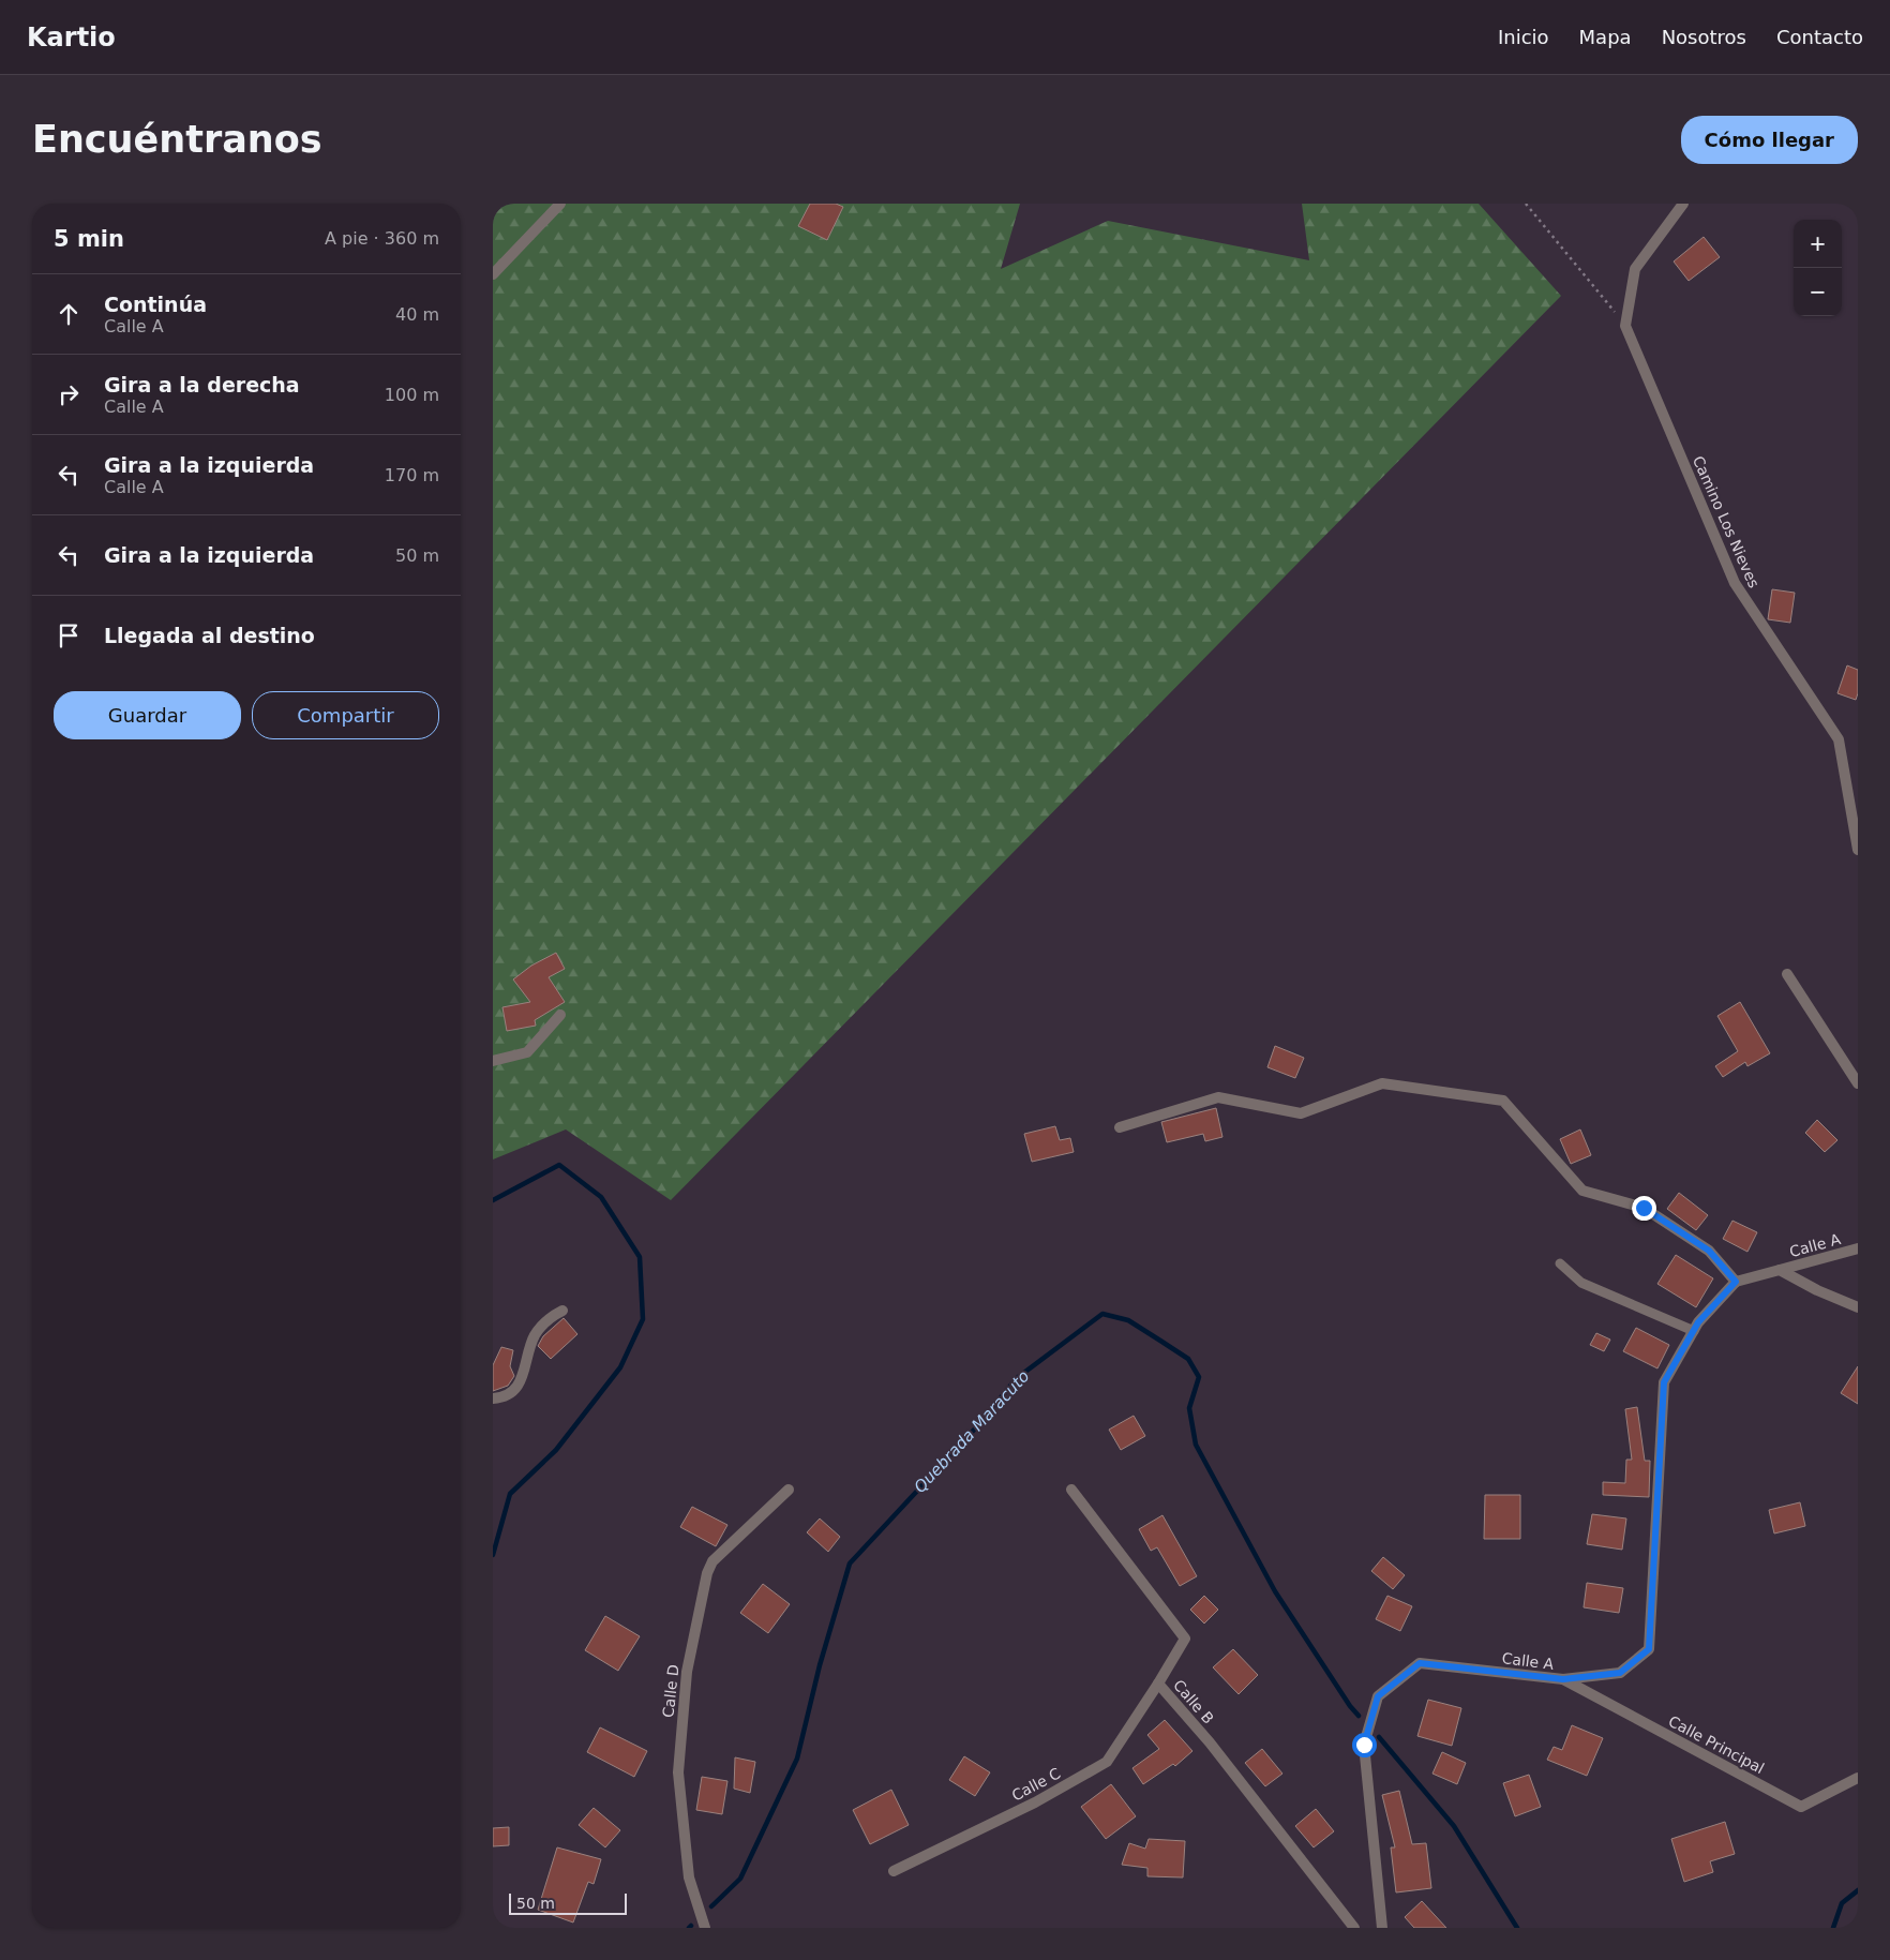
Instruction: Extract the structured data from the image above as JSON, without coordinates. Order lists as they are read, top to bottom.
{
  "streets": {
    "street": [
      "Camino Los Nieves",
      "Calle A",
      "Calle D",
      "Calle B",
      "Calle Principal",
      "Calle C"
    ]
  },
  "crossings": [
    ["Calle A", "Calle Principal"],
    ["Calle B", "Calle C"]
  ],
  "water": ["Quebrada Maracuto"],
  "scale_bar": "50 m",
  "page": {
    "header": "Kartio",
    "nav": [
      "Inicio",
      "Mapa",
      "Nosotros",
      "Contacto"
    ],
    "buttons": [
      "Cómo llegar",
      ["Guardar", "Compartir"]
    ],
    "title": "Encuéntranos",
    "heading": ["5 min", "A pie · 360 m"],
    "map_buttons": ["+", "−"],
    "list": [
      ["Continúa", "Calle A", "40 m"],
      ["Gira a la derecha", "Calle A", "100 m"],
      ["Gira a la izquierda", "Calle A", "170 m"],
      ["Gira a la izquierda", "50 m"],
      "Llegada al destino"
    ],
    "scale": "50 m"
  }
}
